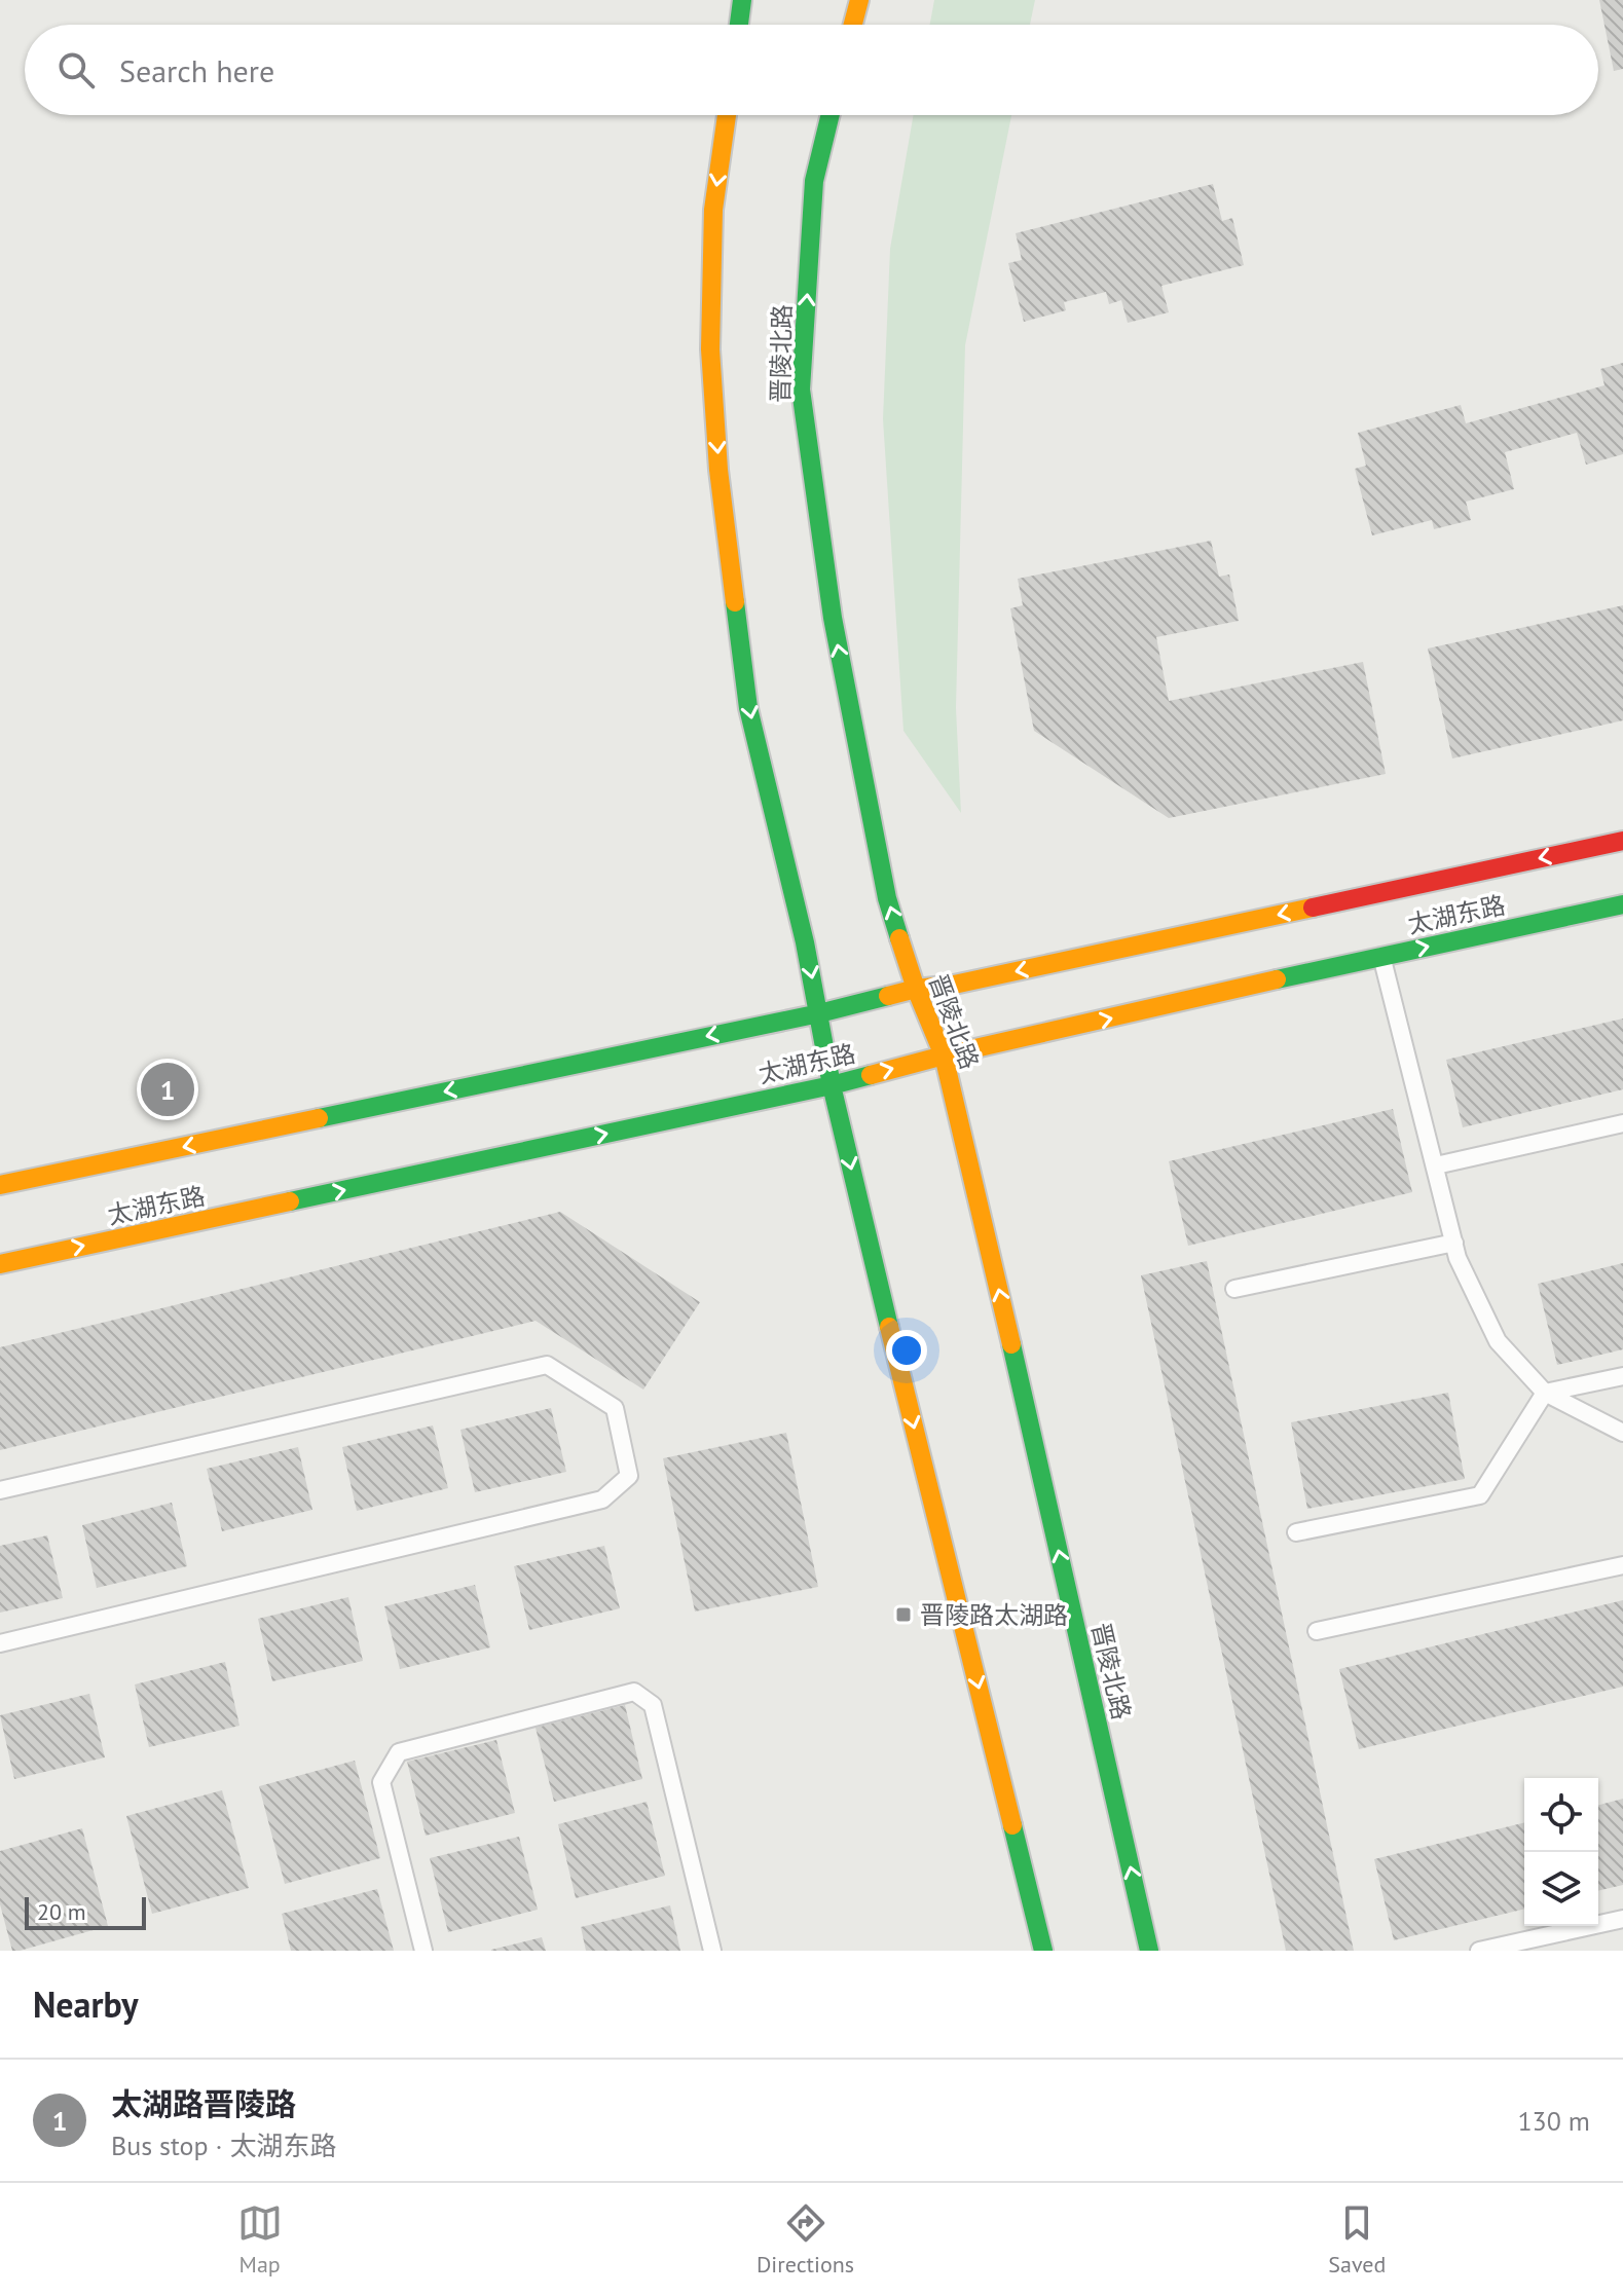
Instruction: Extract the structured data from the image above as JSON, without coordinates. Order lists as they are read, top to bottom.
{
  "streets": {
    "main road": ["晋陵北路", "太湖东路"]
  },
  "crossings": [
    ["晋陵北路", "太湖东路"]
  ],
  "places": {
    "transit": ["晋陵路太湖路"]
  },
  "scale_bar": "20 m",
  "page": {
    "search": "Search here",
    "pins": "1",
    "scale": "20 m",
    "heading": "Nearby",
    "list": [
      {
        "mark": "1",
        "name": "太湖路晋陵路",
        "note": "Bus stop · 太湖东路",
        "value": "130 m"
      }
    ],
    "nav": ["Map", "Directions", "Saved"]
  }
}
